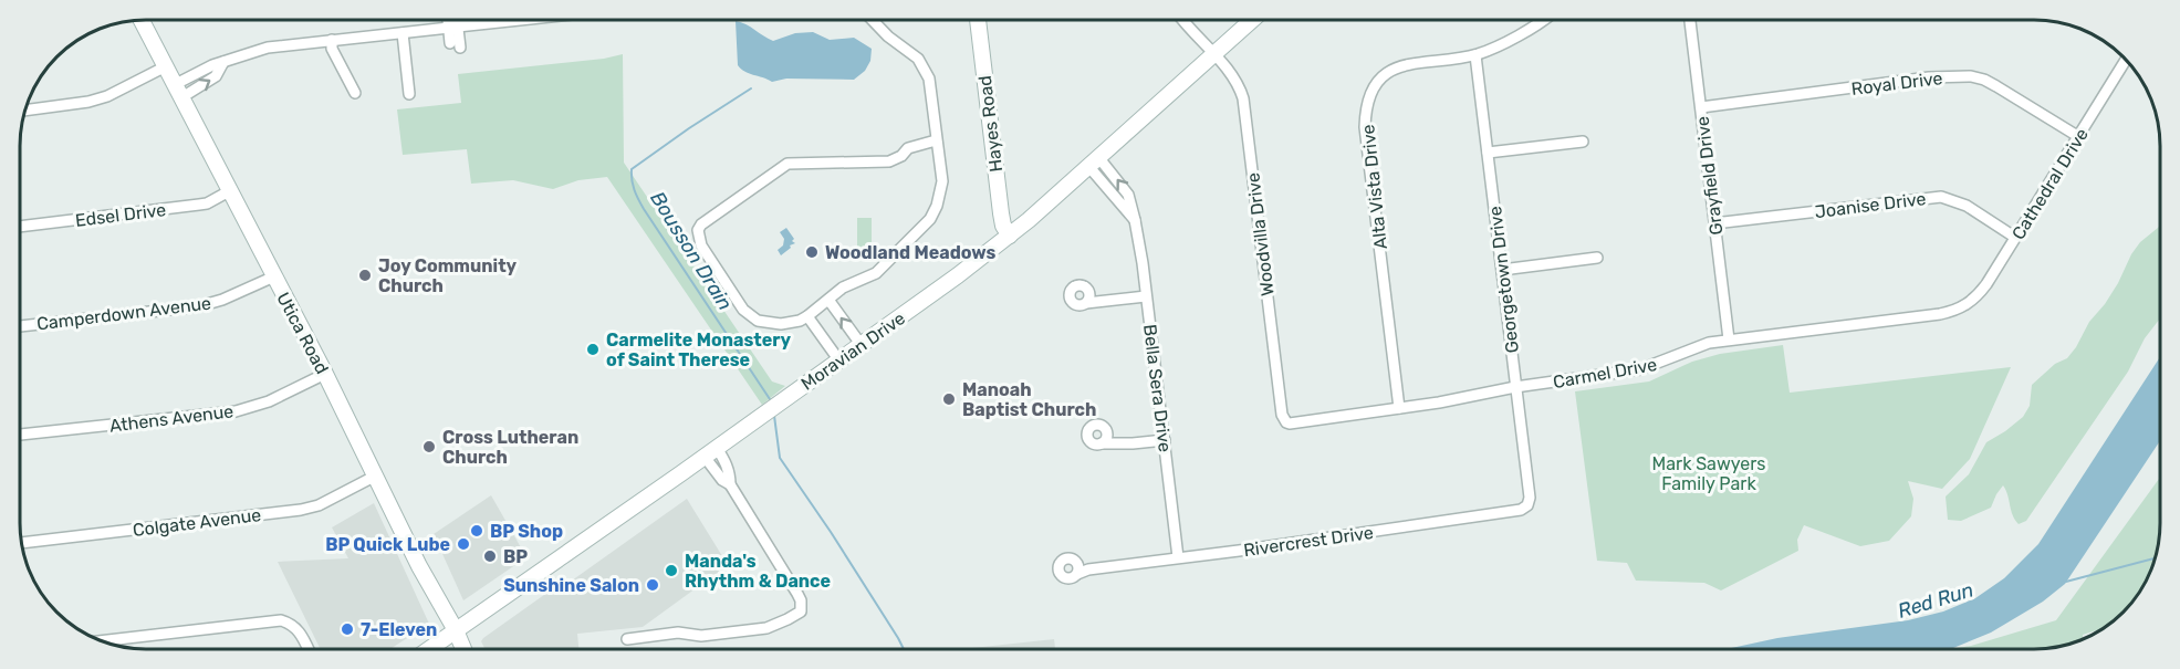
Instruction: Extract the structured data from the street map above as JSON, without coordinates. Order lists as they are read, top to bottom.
{
  "streets": {
    "street": [
      "Royal Drive",
      "Hayes Road",
      "Grayfield Drive",
      "Cathedral Drive",
      "Alta Vista Drive",
      "Joanise Drive",
      "Edsel Drive",
      "Woodvilla Drive",
      "Georgetown Drive",
      "Camperdown Avenue",
      "Utica Road",
      "Moravian Drive",
      "Carmel Drive",
      "Bella Sera Drive",
      "Athens Avenue",
      "Colgate Avenue",
      "Rivercrest Drive"
    ]
  },
  "crossings": [
    ["Royal Drive", "Grayfield Drive"],
    ["Royal Drive", "Cathedral Drive"],
    ["Hayes Road", "Moravian Drive"],
    ["Grayfield Drive", "Joanise Drive"],
    ["Grayfield Drive", "Carmel Drive"],
    ["Cathedral Drive", "Joanise Drive"],
    ["Cathedral Drive", "Carmel Drive"],
    ["Alta Vista Drive", "Georgetown Drive"],
    ["Alta Vista Drive", "Carmel Drive"],
    ["Edsel Drive", "Utica Road"],
    ["Woodvilla Drive", "Moravian Drive"],
    ["Woodvilla Drive", "Carmel Drive"],
    ["Georgetown Drive", "Carmel Drive"],
    ["Georgetown Drive", "Rivercrest Drive"],
    ["Camperdown Avenue", "Utica Road"],
    ["Utica Road", "Moravian Drive"],
    ["Utica Road", "Athens Avenue"],
    ["Utica Road", "Colgate Avenue"],
    ["Moravian Drive", "Bella Sera Drive"],
    ["Bella Sera Drive", "Rivercrest Drive"]
  ],
  "water": ["Bousson Drain", "Red Run"],
  "parks": ["Mark Sawyers Family Park"],
  "places": [
    "Woodland Meadows",
    "Joy Community Church",
    "Carmelite Monastery of Saint Therese",
    "Manoah Baptist Church",
    "Cross Lutheran Church",
    "BP Shop",
    "BP Quick Lube",
    "BP",
    "Manda's Rhythm & Dance",
    "Sunshine Salon",
    "7-Eleven"
  ]
}
